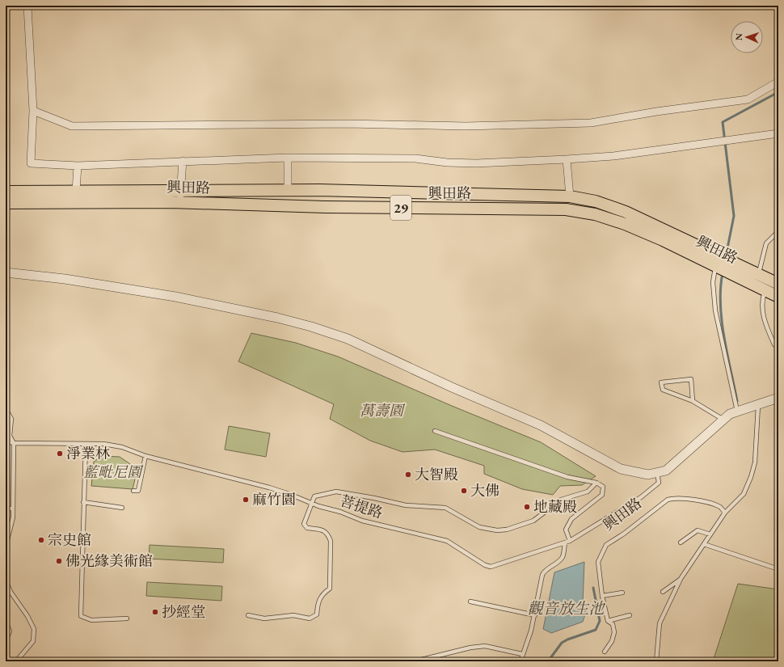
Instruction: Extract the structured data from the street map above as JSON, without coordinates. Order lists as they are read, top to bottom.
{
  "streets": {
    "main road": ["興田路", "29"],
    "lane": ["菩提路"]
  },
  "crossings": [
    ["興田路", "菩提路"]
  ],
  "water": ["觀音放生池"],
  "parks": ["萬壽園", "藍毗尼園"],
  "places": [
    "淨業林",
    "大智殿",
    "大佛",
    "麻竹園",
    "地藏殿",
    "宗史館",
    "佛光緣美術館",
    "抄經堂"
  ],
  "north": "left"
}
